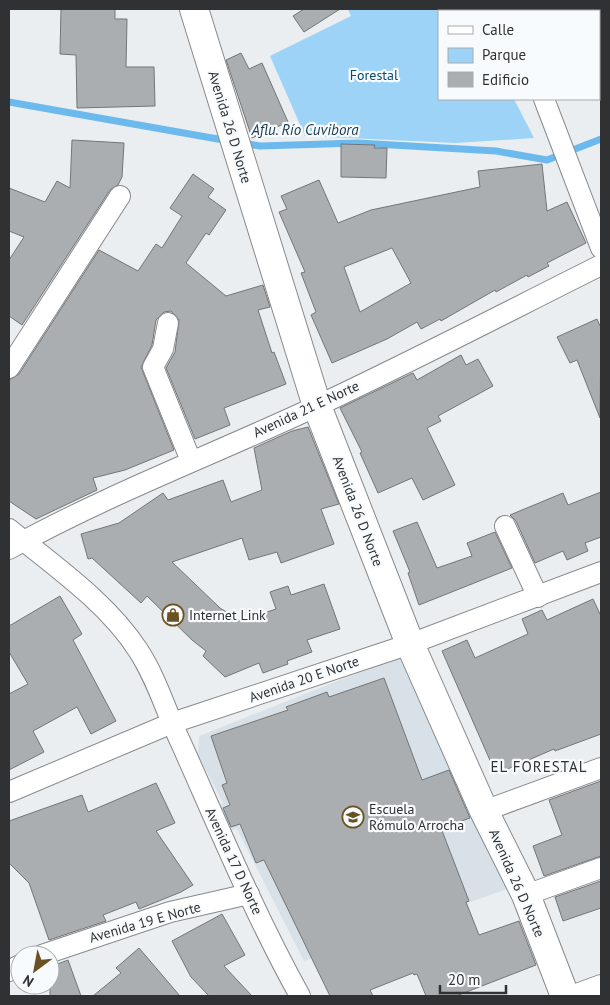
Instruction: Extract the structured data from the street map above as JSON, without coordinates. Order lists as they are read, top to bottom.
{
  "streets": {
    "street": [
      "Avenida 26 D Norte",
      "Avenida 21 E Norte",
      "Avenida 20 E Norte",
      "Avenida 17 D Norte",
      "Avenida 19 E Norte"
    ]
  },
  "crossings": [
    ["Avenida 26 D Norte", "Avenida 21 E Norte"],
    ["Avenida 26 D Norte", "Avenida 20 E Norte"],
    ["Avenida 21 E Norte", "Avenida 17 D Norte"],
    ["Avenida 20 E Norte", "Avenida 17 D Norte"],
    ["Avenida 17 D Norte", "Avenida 19 E Norte"]
  ],
  "districts": ["EL FORESTAL"],
  "water": ["Aflu. Río Cuvibora"],
  "parks": ["Forestal"],
  "places": {
    "shop": ["Internet Link"],
    "school or university": ["Escuela Rómulo Arrocha"]
  },
  "legend": ["Calle", "Parque", "Edificio"],
  "scale_bar": "20 m",
  "north": "bottom left"
}
